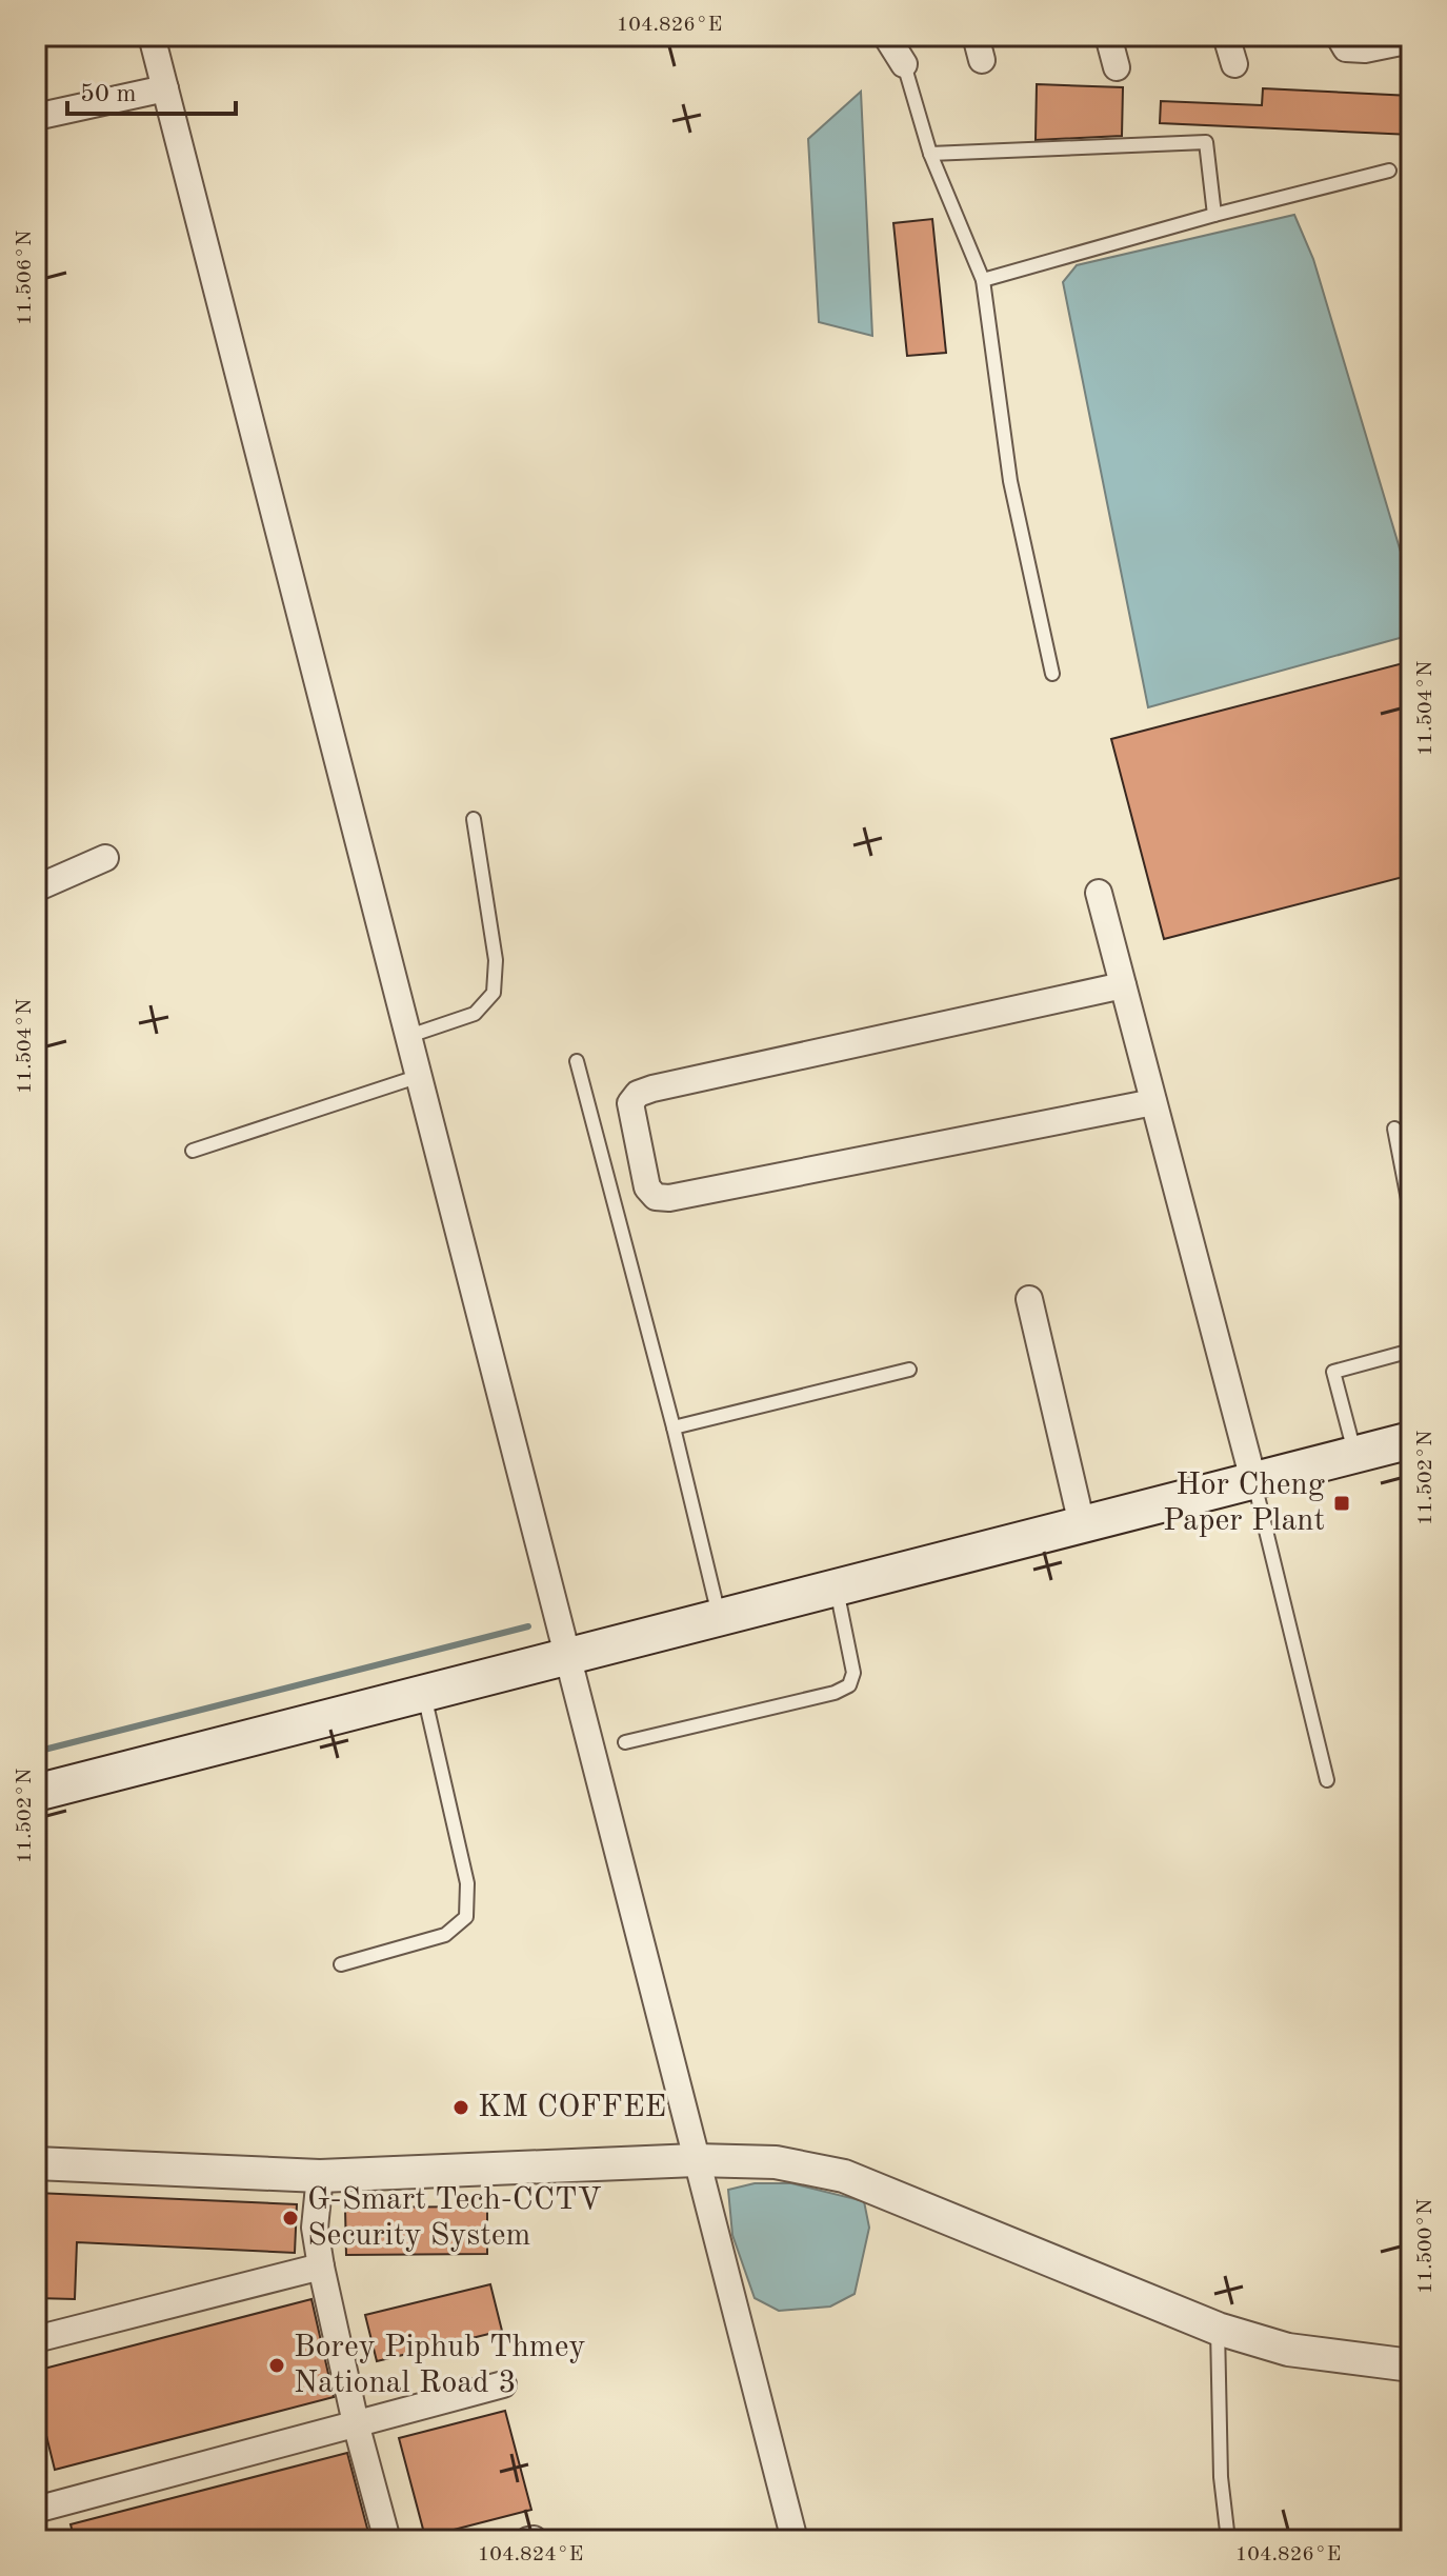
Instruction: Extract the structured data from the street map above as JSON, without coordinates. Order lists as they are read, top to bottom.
{
  "places": {
    "transit": ["Hor Cheng Paper Plant"],
    "other": ["KM COFFEE", "G-Smart Tech-CCTV Security System", "Borey Piphub Thmey National Road 3"]
  },
  "scale_bar": "50 m",
  "coordinates": [
    "104.826°E",
    "11.506°N",
    "11.504°N",
    "11.502°N",
    "11.500°N",
    "104.824°E"
  ]
}
